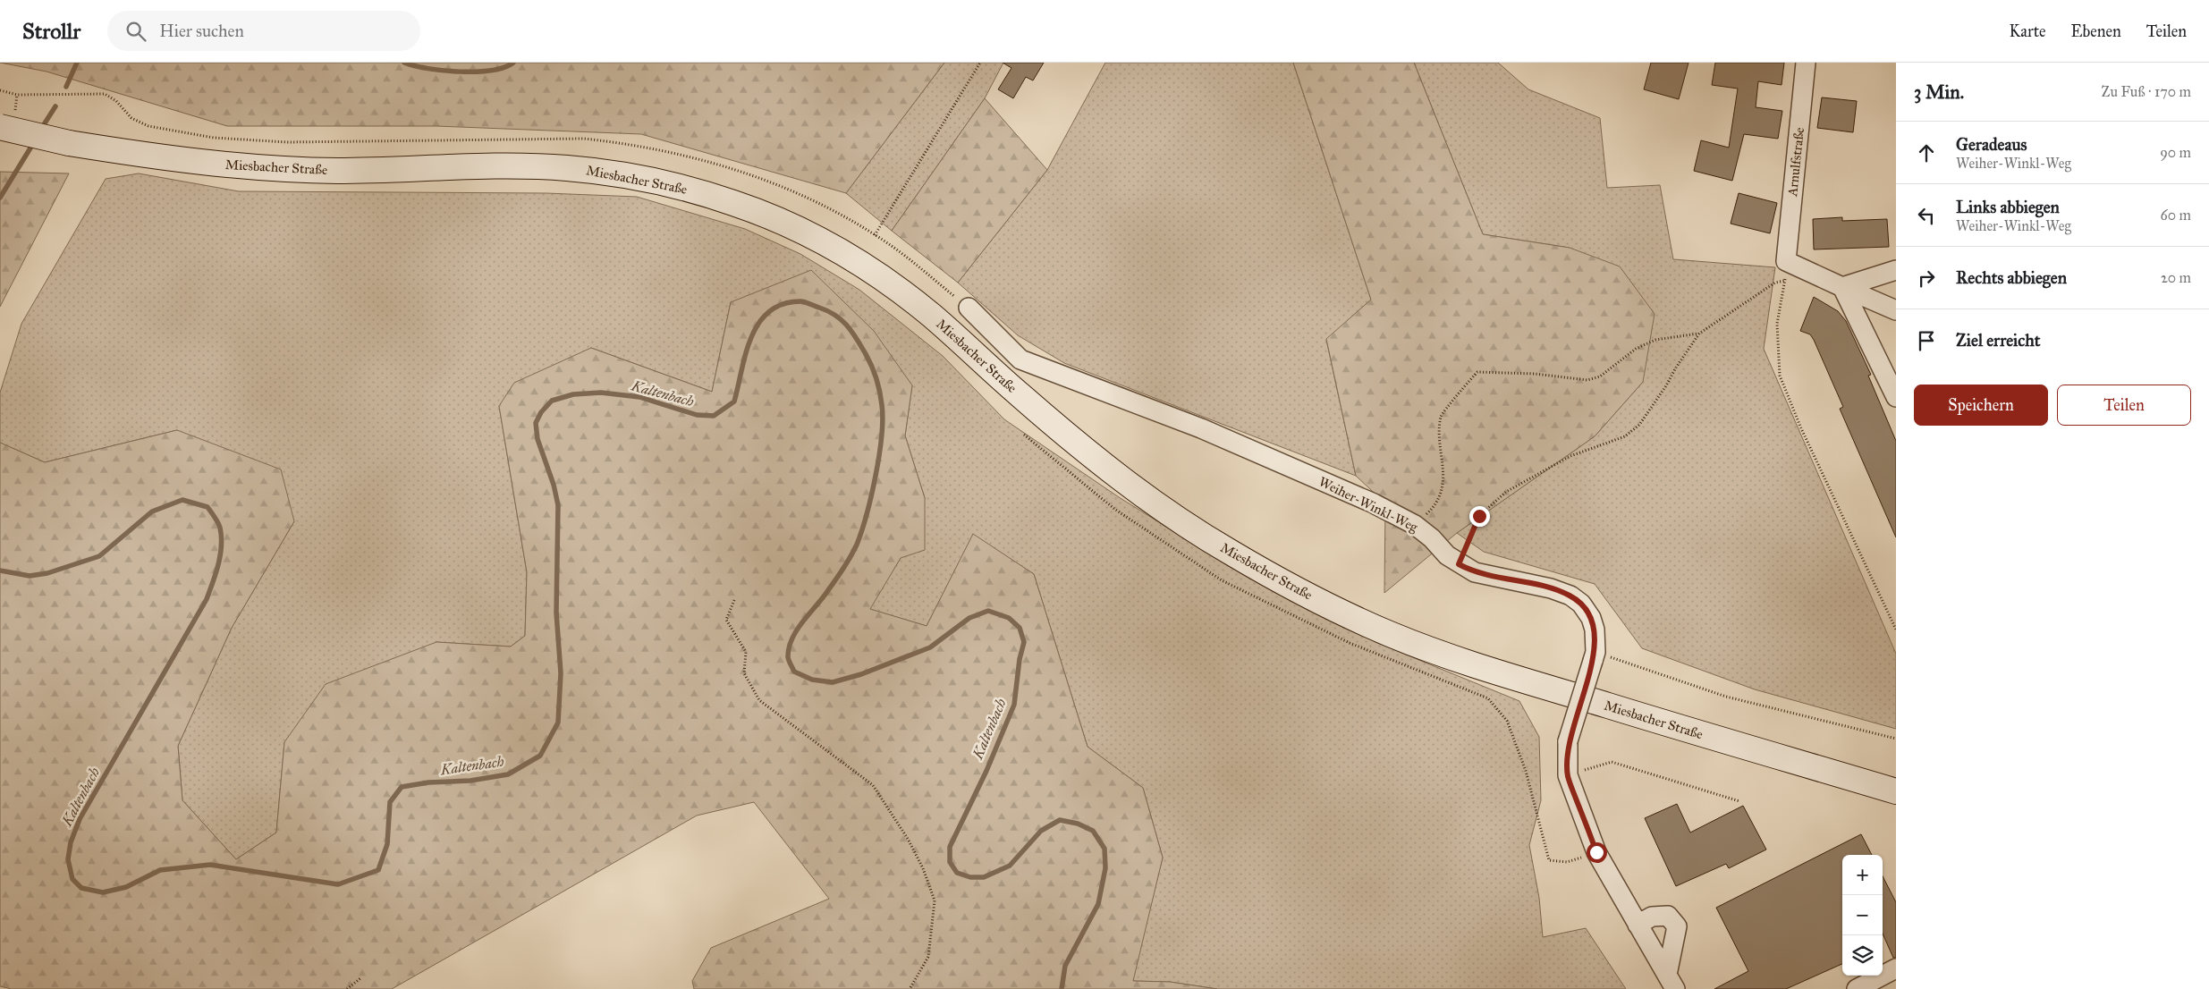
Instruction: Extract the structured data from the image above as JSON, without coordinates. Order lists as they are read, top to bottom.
{
  "streets": {
    "main road": ["Miesbacher Straße"],
    "street": ["Arnulfstraße", "Weiher-Winkl-Weg"]
  },
  "water": ["Kaltenbach"],
  "page": {
    "header": "Strollr",
    "search": "Hier suchen",
    "nav": ["Karte", "Ebenen", "Teilen"],
    "heading": ["3 Min.", "Zu Fuß · 170 m"],
    "list": [
      ["Geradeaus", "Weiher-Winkl-Weg", "90 m"],
      ["Links abbiegen", "Weiher-Winkl-Weg", "60 m"],
      ["Rechts abbiegen", "20 m"],
      "Ziel erreicht"
    ],
    "buttons": ["Speichern", "Teilen"],
    "map_buttons": ["+", "−"]
  }
}
